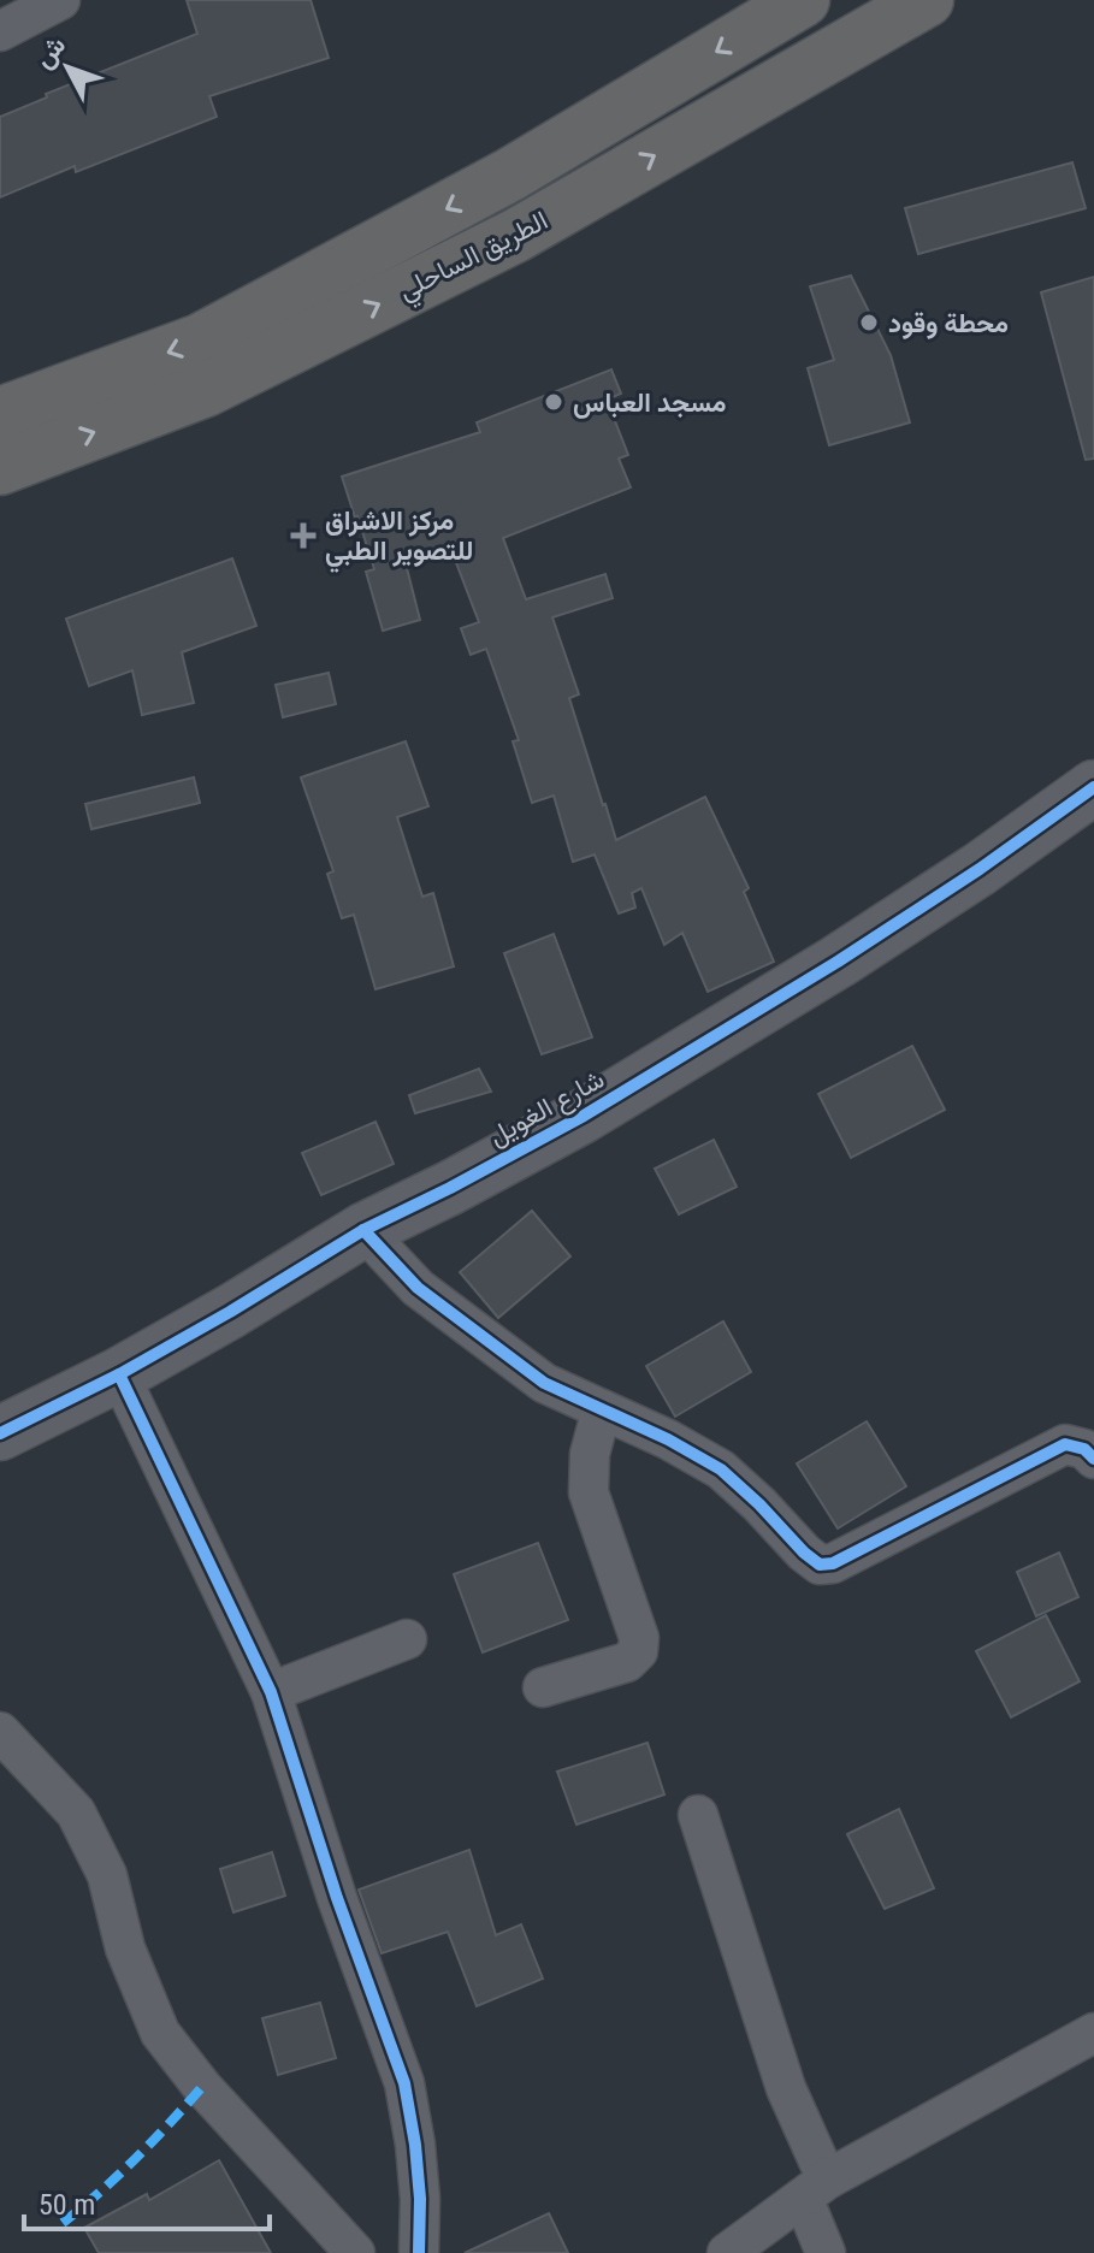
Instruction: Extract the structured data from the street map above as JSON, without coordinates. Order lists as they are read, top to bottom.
{
  "streets": {
    "highway": ["الطريق الساحلي"],
    "street": ["شارع الغويل"]
  },
  "places": {
    "other": ["محطة وقود", "مسجد العباس"],
    "health": ["مركز الاشراق للتصوير الطبي"]
  },
  "scale_bar": "50 m",
  "north": "top left"
}
